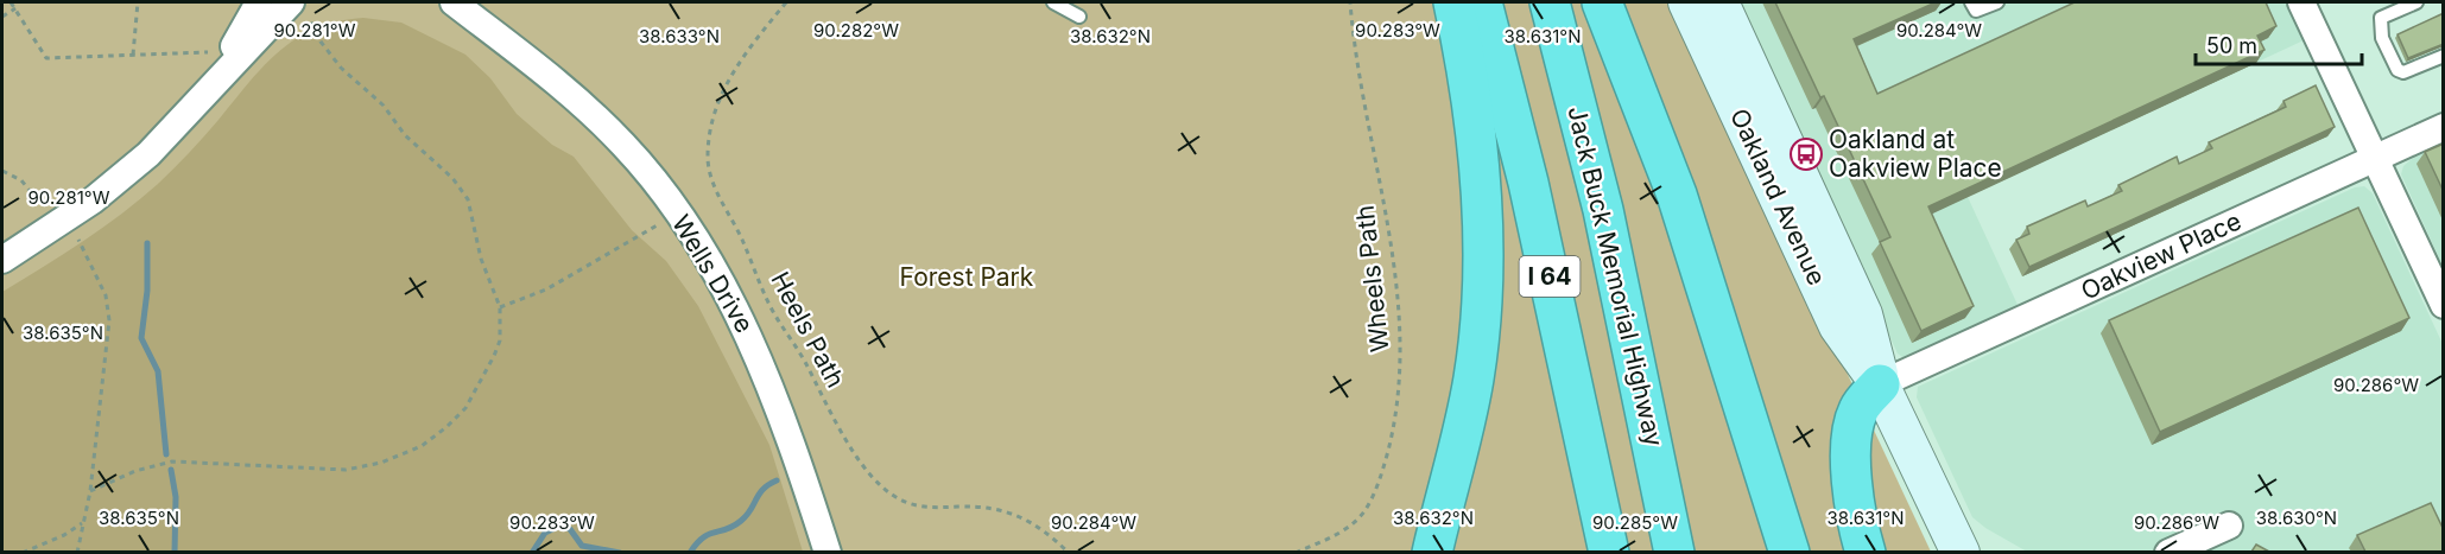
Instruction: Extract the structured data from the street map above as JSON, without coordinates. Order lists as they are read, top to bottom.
{
  "streets": {
    "highway": ["I 64", "Jack Buck Memorial Highway"],
    "street": ["Oakland Avenue", "Oakview Place", "Wells Drive"],
    "path": ["Wheels Path", "Heels Path"]
  },
  "crossings": [
    ["Oakland Avenue", "Oakview Place"]
  ],
  "parks": ["Forest Park"],
  "places": {
    "bus stop": ["Oakland at Oakview Place"]
  },
  "scale_bar": "50 m",
  "coordinates": [
    "90.281°W",
    "90.282°W",
    "90.283°W",
    "90.284°W",
    "38.633°N",
    "38.632°N",
    "38.631°N",
    "38.635°N",
    "90.286°W",
    "38.630°N",
    "90.285°W"
  ]
}
